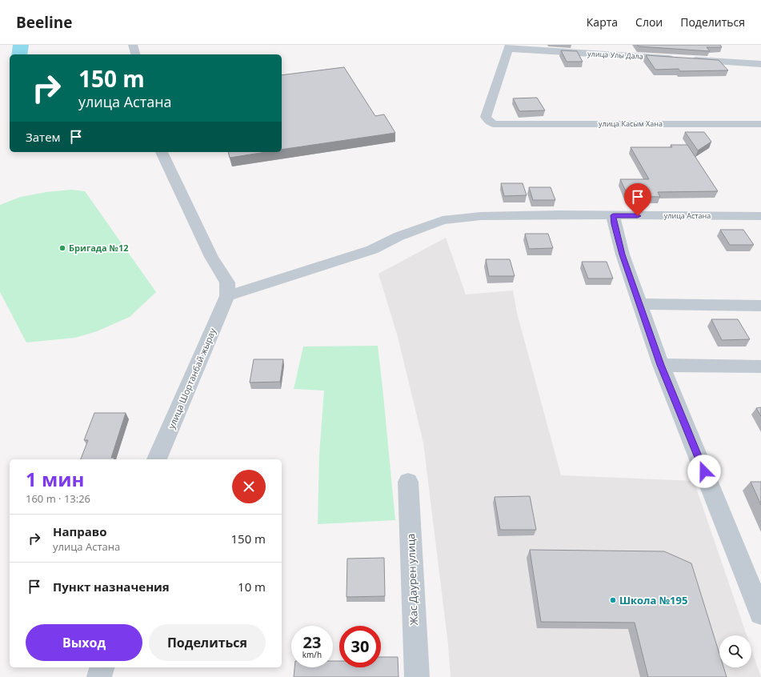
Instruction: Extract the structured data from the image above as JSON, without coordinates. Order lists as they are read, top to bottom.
{
  "streets": {
    "street": [
      "улица Улы Дала",
      "улица Касым Хана",
      "улица Астана",
      "улица Шортанбай жырау",
      "Жас Даурен улица"
    ]
  },
  "crossings": [
    ["улица Улы Дала", "улица Касым Хана"],
    ["улица Астана", "улица Шортанбай жырау"]
  ],
  "places": ["Бригада №12", "Школа №195"],
  "page": {
    "header": "Beeline",
    "nav": ["Карта", "Слои", "Поделиться"],
    "turn": ["150 m", "улица Астана"],
    "then": "Затем",
    "heading": ["1 мин", "160 m · 13:26"],
    "list": [
      {
        "name": "Направо",
        "note": "улица Астана",
        "value": "150 m"
      },
      {
        "name": "Пункт назначения",
        "value": "10 m"
      }
    ],
    "buttons": ["Выход", "Поделиться"],
    "speed": "23 km/h",
    "limit": "30"
  }
}
